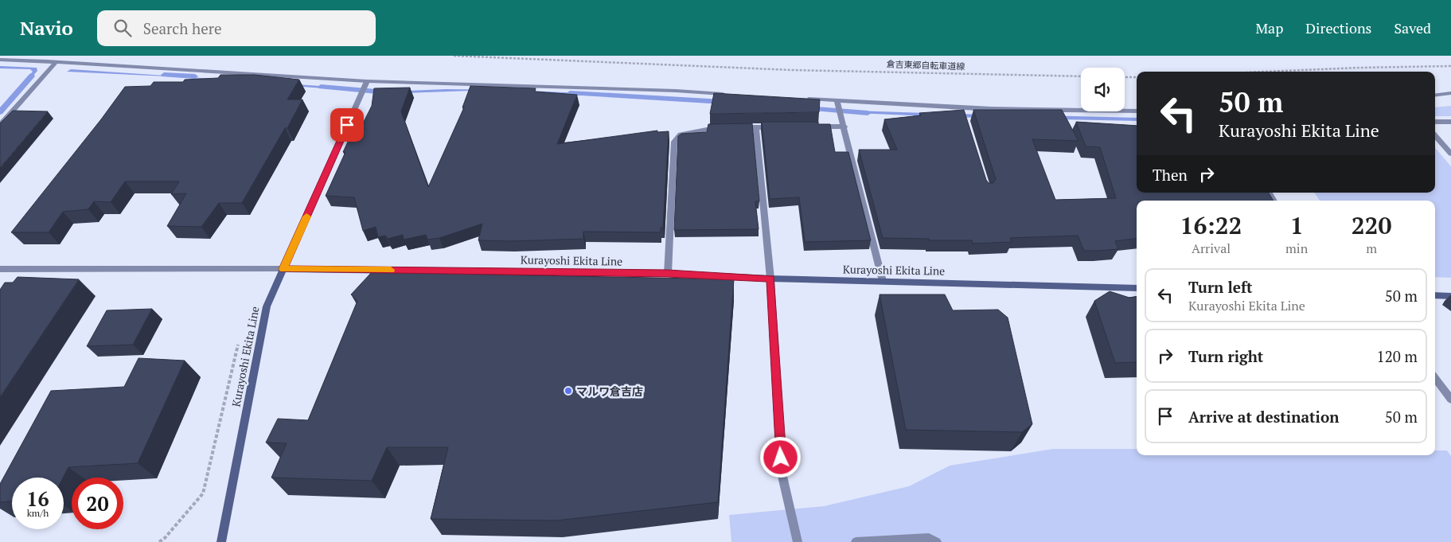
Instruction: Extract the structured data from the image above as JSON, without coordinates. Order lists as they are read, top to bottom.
{
  "streets": {
    "main road": ["Kurayoshi Ekita Line"],
    "path": ["倉吉東郷自転車道線"]
  },
  "places": ["マルワ倉吉店"],
  "page": {
    "header": "Navio",
    "search": "Search here",
    "nav": ["Map", "Directions", "Saved"],
    "turn": ["50 m", "Kurayoshi Ekita Line"],
    "then": "Then",
    "eta": [
      "16:22",
      "Arrival",
      "1",
      "min",
      "220",
      "m"
    ],
    "list": [
      {
        "name": "Turn left",
        "note": "Kurayoshi Ekita Line",
        "value": "50 m"
      },
      {
        "name": "Turn right",
        "value": "120 m"
      },
      {
        "name": "Arrive at destination",
        "value": "50 m"
      }
    ],
    "speed": "16 km/h",
    "limit": "20"
  }
}
